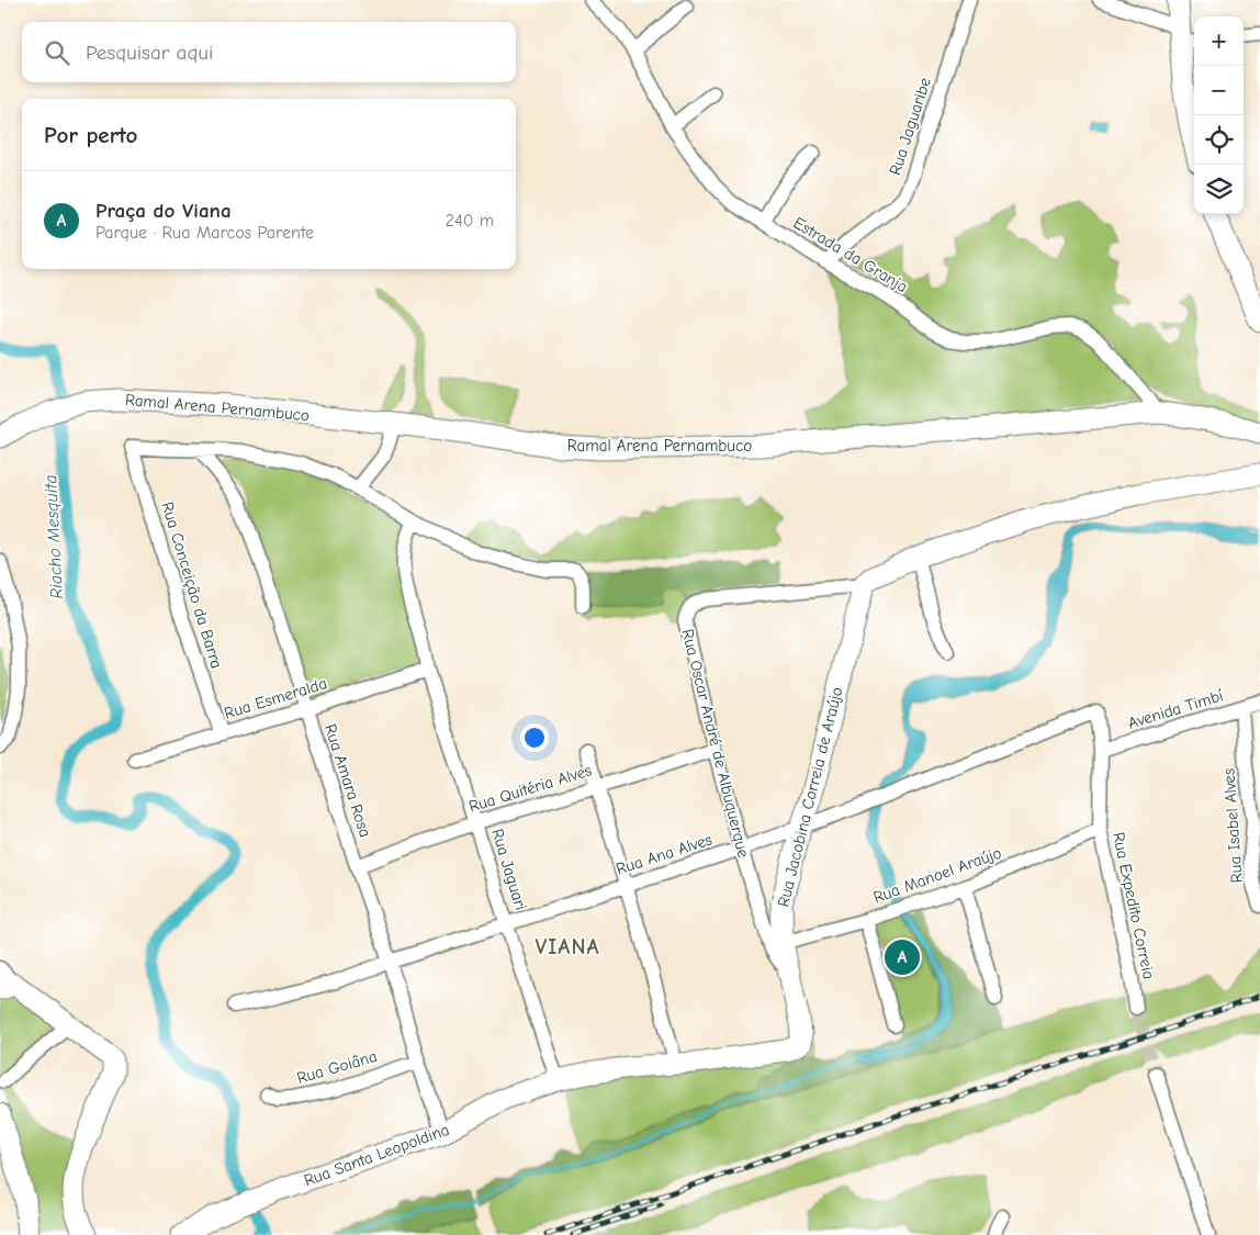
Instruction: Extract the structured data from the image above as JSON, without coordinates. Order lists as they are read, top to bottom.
{
  "streets": {
    "street": [
      "Rua Jaguaribe",
      "Estrada da Granja",
      "Ramal Arena Pernambuco",
      "Rua Conceição da Barra",
      "Rua Esmeralda",
      "Avenida Timbí",
      "Rua Oscar André de Albuquerque",
      "Rua Amara Rosa",
      "Rua Quitéria Alves",
      "Rua Jacobina Correia de Araújo",
      "Rua Isabel Alves",
      "Rua Ana Alves",
      "Rua Jaguari",
      "Rua Manoel Araújo",
      "Rua Expedito Correia",
      "Rua Goiâna",
      "Rua Santa Leopoldina"
    ]
  },
  "crossings": [
    ["Rua Jaguaribe", "Estrada da Granja"],
    ["Estrada da Granja", "Ramal Arena Pernambuco"],
    ["Rua Conceição da Barra", "Rua Esmeralda"],
    ["Rua Conceição da Barra", "Rua Amara Rosa"],
    ["Rua Esmeralda", "Rua Amara Rosa"],
    ["Rua Esmeralda", "Rua Jaguari"],
    ["Avenida Timbí", "Rua Isabel Alves"],
    ["Avenida Timbí", "Rua Expedito Correia"],
    ["Rua Oscar André de Albuquerque", "Rua Quitéria Alves"],
    ["Rua Oscar André de Albuquerque", "Rua Jacobina Correia de Araújo"],
    ["Rua Oscar André de Albuquerque", "Rua Ana Alves"],
    ["Rua Amara Rosa", "Rua Quitéria Alves"],
    ["Rua Amara Rosa", "Rua Ana Alves"],
    ["Rua Amara Rosa", "Rua Goiâna"],
    ["Rua Amara Rosa", "Rua Santa Leopoldina"],
    ["Rua Quitéria Alves", "Rua Jaguari"],
    ["Rua Jacobina Correia de Araújo", "Rua Ana Alves"],
    ["Rua Jacobina Correia de Araújo", "Rua Manoel Araújo"],
    ["Rua Jacobina Correia de Araújo", "Rua Santa Leopoldina"],
    ["Rua Ana Alves", "Rua Jaguari"],
    ["Rua Ana Alves", "Rua Expedito Correia"],
    ["Rua Jaguari", "Rua Santa Leopoldina"],
    ["Rua Manoel Araújo", "Rua Expedito Correia"]
  ],
  "districts": ["VIANA"],
  "water": ["Riacho Mesquita"],
  "page": {
    "map_buttons": ["+", "−"],
    "search": "Pesquisar aqui",
    "heading": "Por perto",
    "list": [
      {
        "mark": "A",
        "name": "Praça do Viana",
        "note": "Parque · Rua Marcos Parente",
        "value": "240 m"
      }
    ],
    "pins": "A"
  }
}
